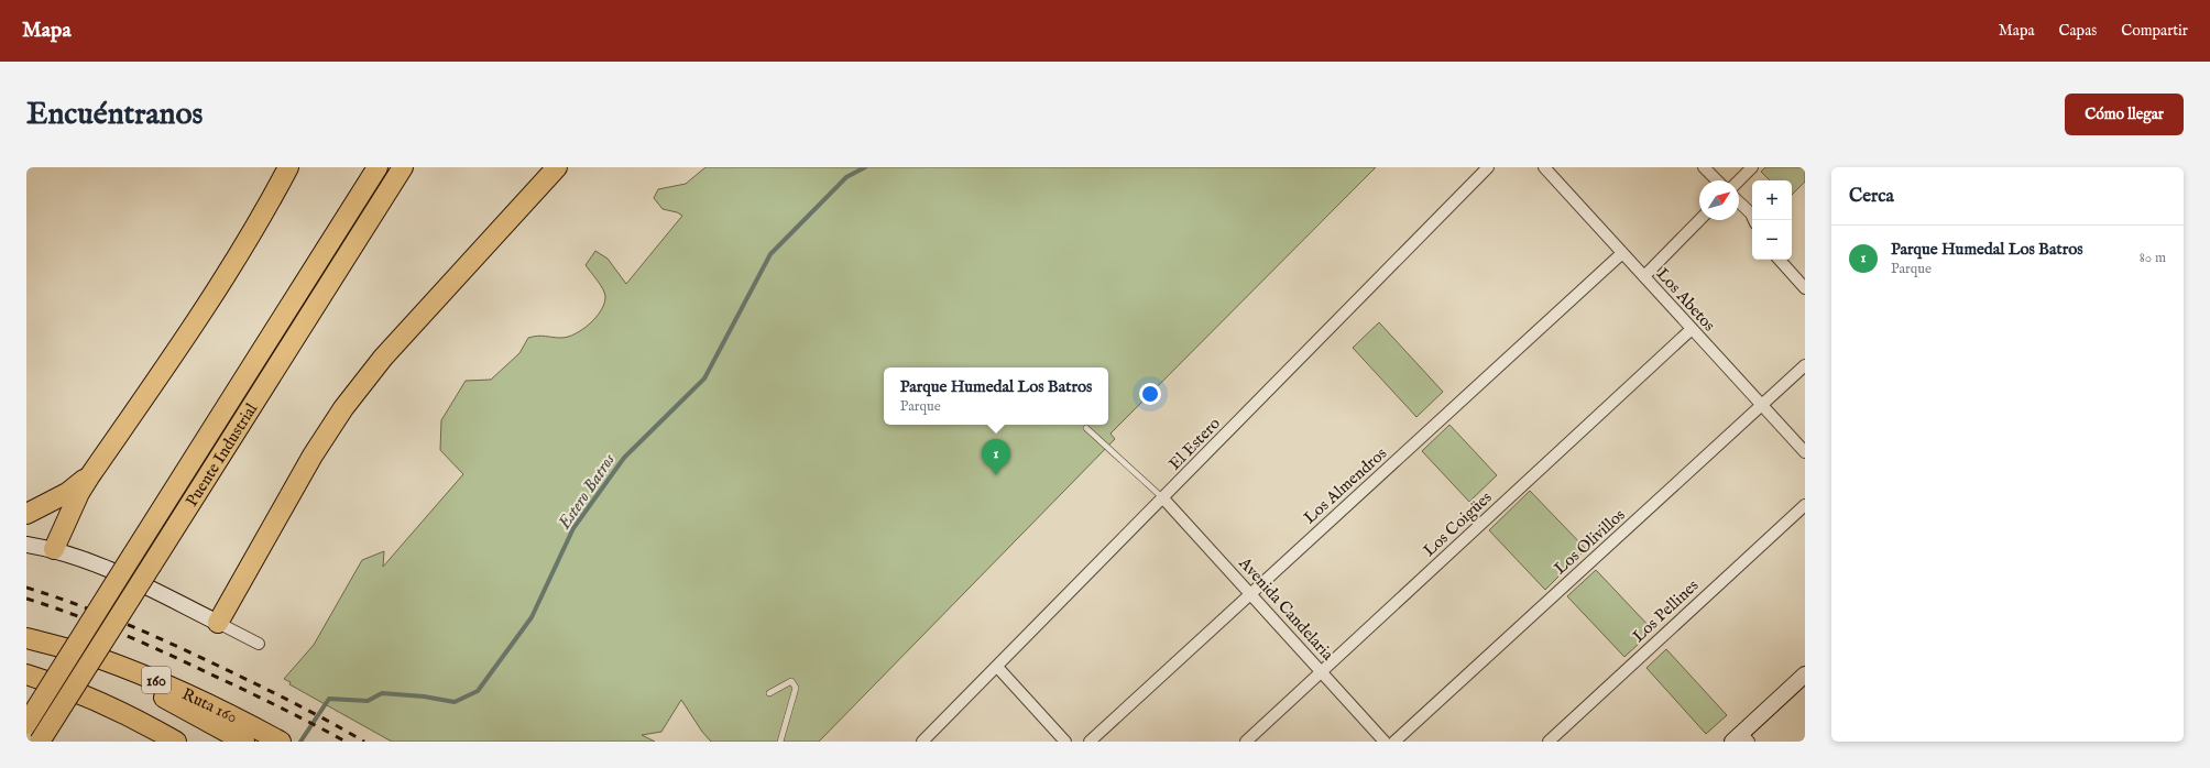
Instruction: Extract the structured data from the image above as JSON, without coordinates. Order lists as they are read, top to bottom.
{
  "streets": {
    "highway": ["Puente Industrial", "160", "Ruta 160"],
    "street": [
      "Los Abetos",
      "El Estero",
      "Los Almendros",
      "Los Coigües",
      "Los Olivillos",
      "Avenida Candelaria",
      "Los Pellines"
    ]
  },
  "crossings": [
    ["Los Abetos", "Los Almendros"],
    ["Los Abetos", "Los Coigües"],
    ["Los Abetos", "Los Olivillos"],
    ["El Estero", "Avenida Candelaria"],
    ["Los Almendros", "Avenida Candelaria"],
    ["Los Coigües", "Avenida Candelaria"]
  ],
  "water": ["Estero Batros"],
  "north": "top right",
  "page": {
    "header": "Mapa",
    "nav": ["Mapa", "Capas", "Compartir"],
    "buttons": "Cómo llegar",
    "title": "Encuéntranos",
    "heading": "Cerca",
    "map_buttons": ["+", "−"],
    "list": [
      {
        "mark": "1",
        "name": "Parque Humedal Los Batros",
        "note": "Parque",
        "value": "80 m"
      }
    ],
    "popup": ["Parque Humedal Los Batros", "Parque"],
    "pins": "1"
  }
}
